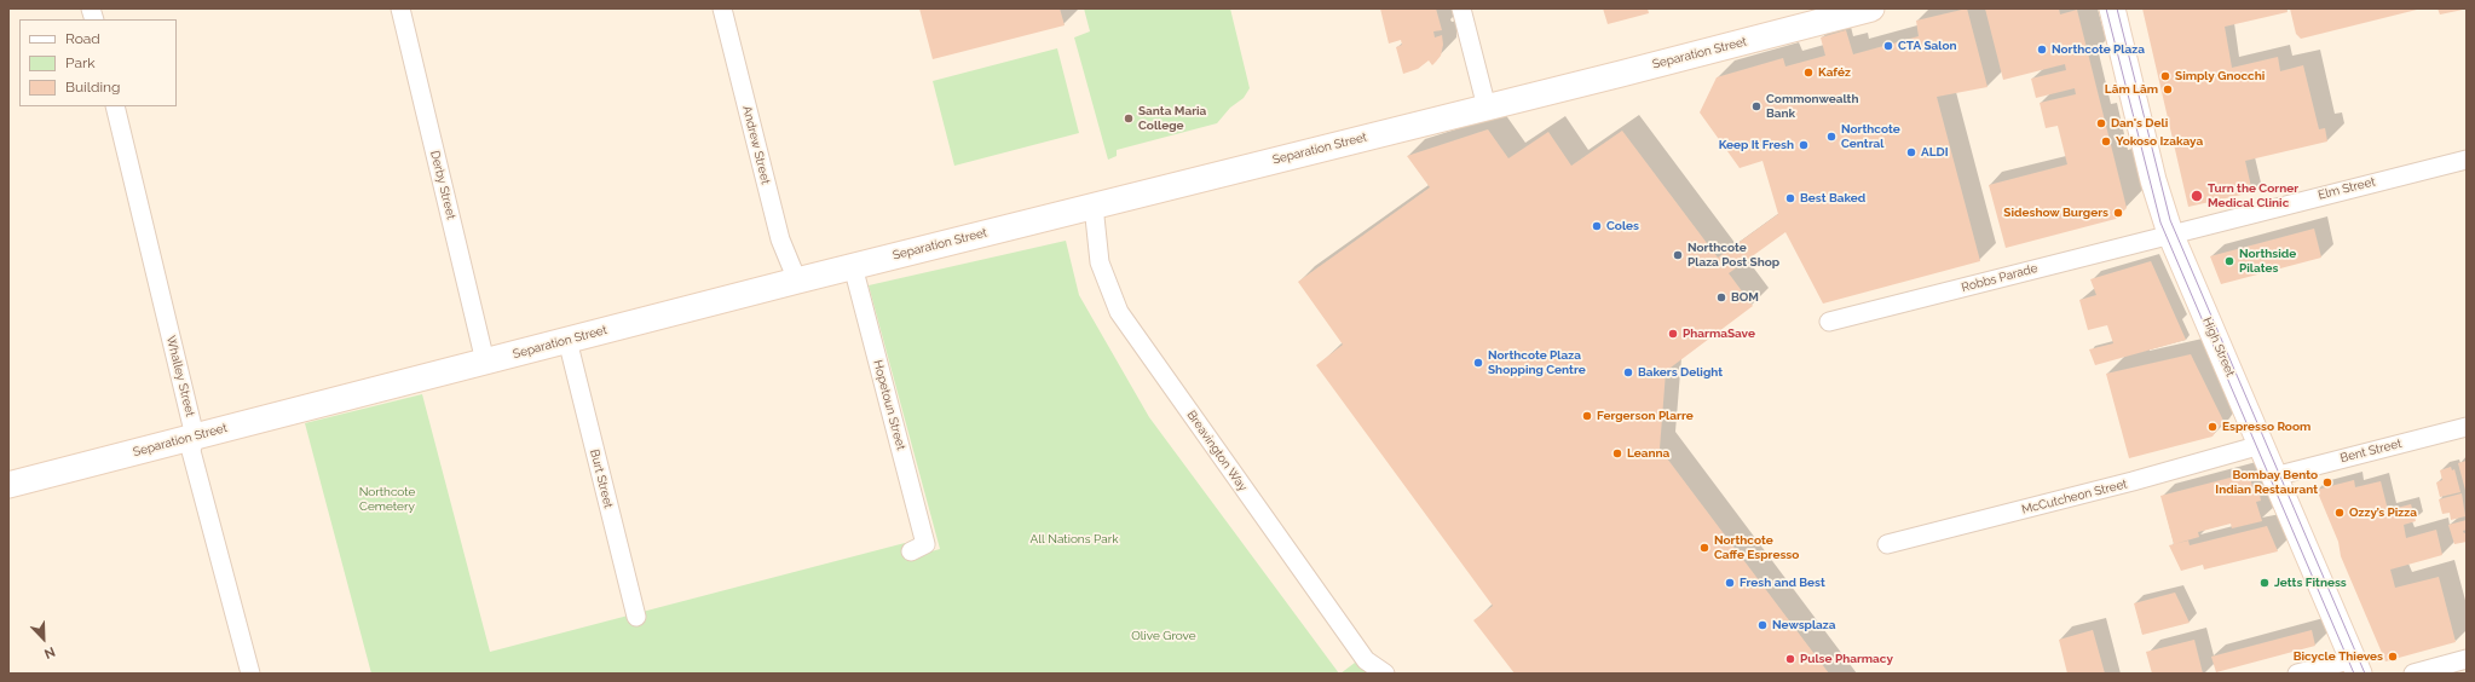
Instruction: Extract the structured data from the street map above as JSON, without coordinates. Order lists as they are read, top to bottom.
{
  "streets": {
    "street": [
      "Separation Street",
      "Andrew Street",
      "Derby Street",
      "Elm Street",
      "Robbs Parade",
      "High Street",
      "Whalley Street",
      "Hopetoun Street",
      "Breavington Way",
      "Bent Street",
      "Burt Street",
      "McCutcheon Street"
    ]
  },
  "crossings": [
    ["Separation Street", "Andrew Street"],
    ["Separation Street", "Derby Street"],
    ["Separation Street", "Whalley Street"],
    ["Separation Street", "Hopetoun Street"],
    ["Separation Street", "Breavington Way"],
    ["Separation Street", "Burt Street"],
    ["Elm Street", "Robbs Parade"],
    ["Elm Street", "High Street"],
    ["Robbs Parade", "High Street"],
    ["High Street", "Bent Street"],
    ["High Street", "McCutcheon Street"]
  ],
  "parks": ["Northcote Cemetery", "All Nations Park", "Olive Grove"],
  "places": [
    "CTA Salon",
    "Northcote Plaza",
    "Kaféz",
    "Simply Gnocchi",
    "Lâm Lâm",
    "Commonwealth Bank",
    "Santa Maria College",
    "Dan's Deli",
    "Northcote Central",
    "Yokoso Izakaya",
    "Keep It Fresh",
    "ALDI",
    "Turn the Corner Medical Clinic",
    "Best Baked",
    "Sideshow Burgers",
    "Coles",
    "Northcote Plaza Post Shop",
    "Northside Pilates",
    "BOM",
    "PharmaSave",
    "Northcote Plaza Shopping Centre",
    "Bakers Delight",
    "Fergerson Plarre",
    "Espresso Room",
    "Leanna",
    "Bombay Bento Indian Restaurant",
    "Ozzy’s Pizza",
    "Northcote Caffe Espresso",
    "Fresh and Best",
    "Jetts Fitness",
    "Newsplaza",
    "Bicycle Thieves",
    "Pulse Pharmacy"
  ],
  "legend": ["Road", "Park", "Building"],
  "north": "bottom right"
}
